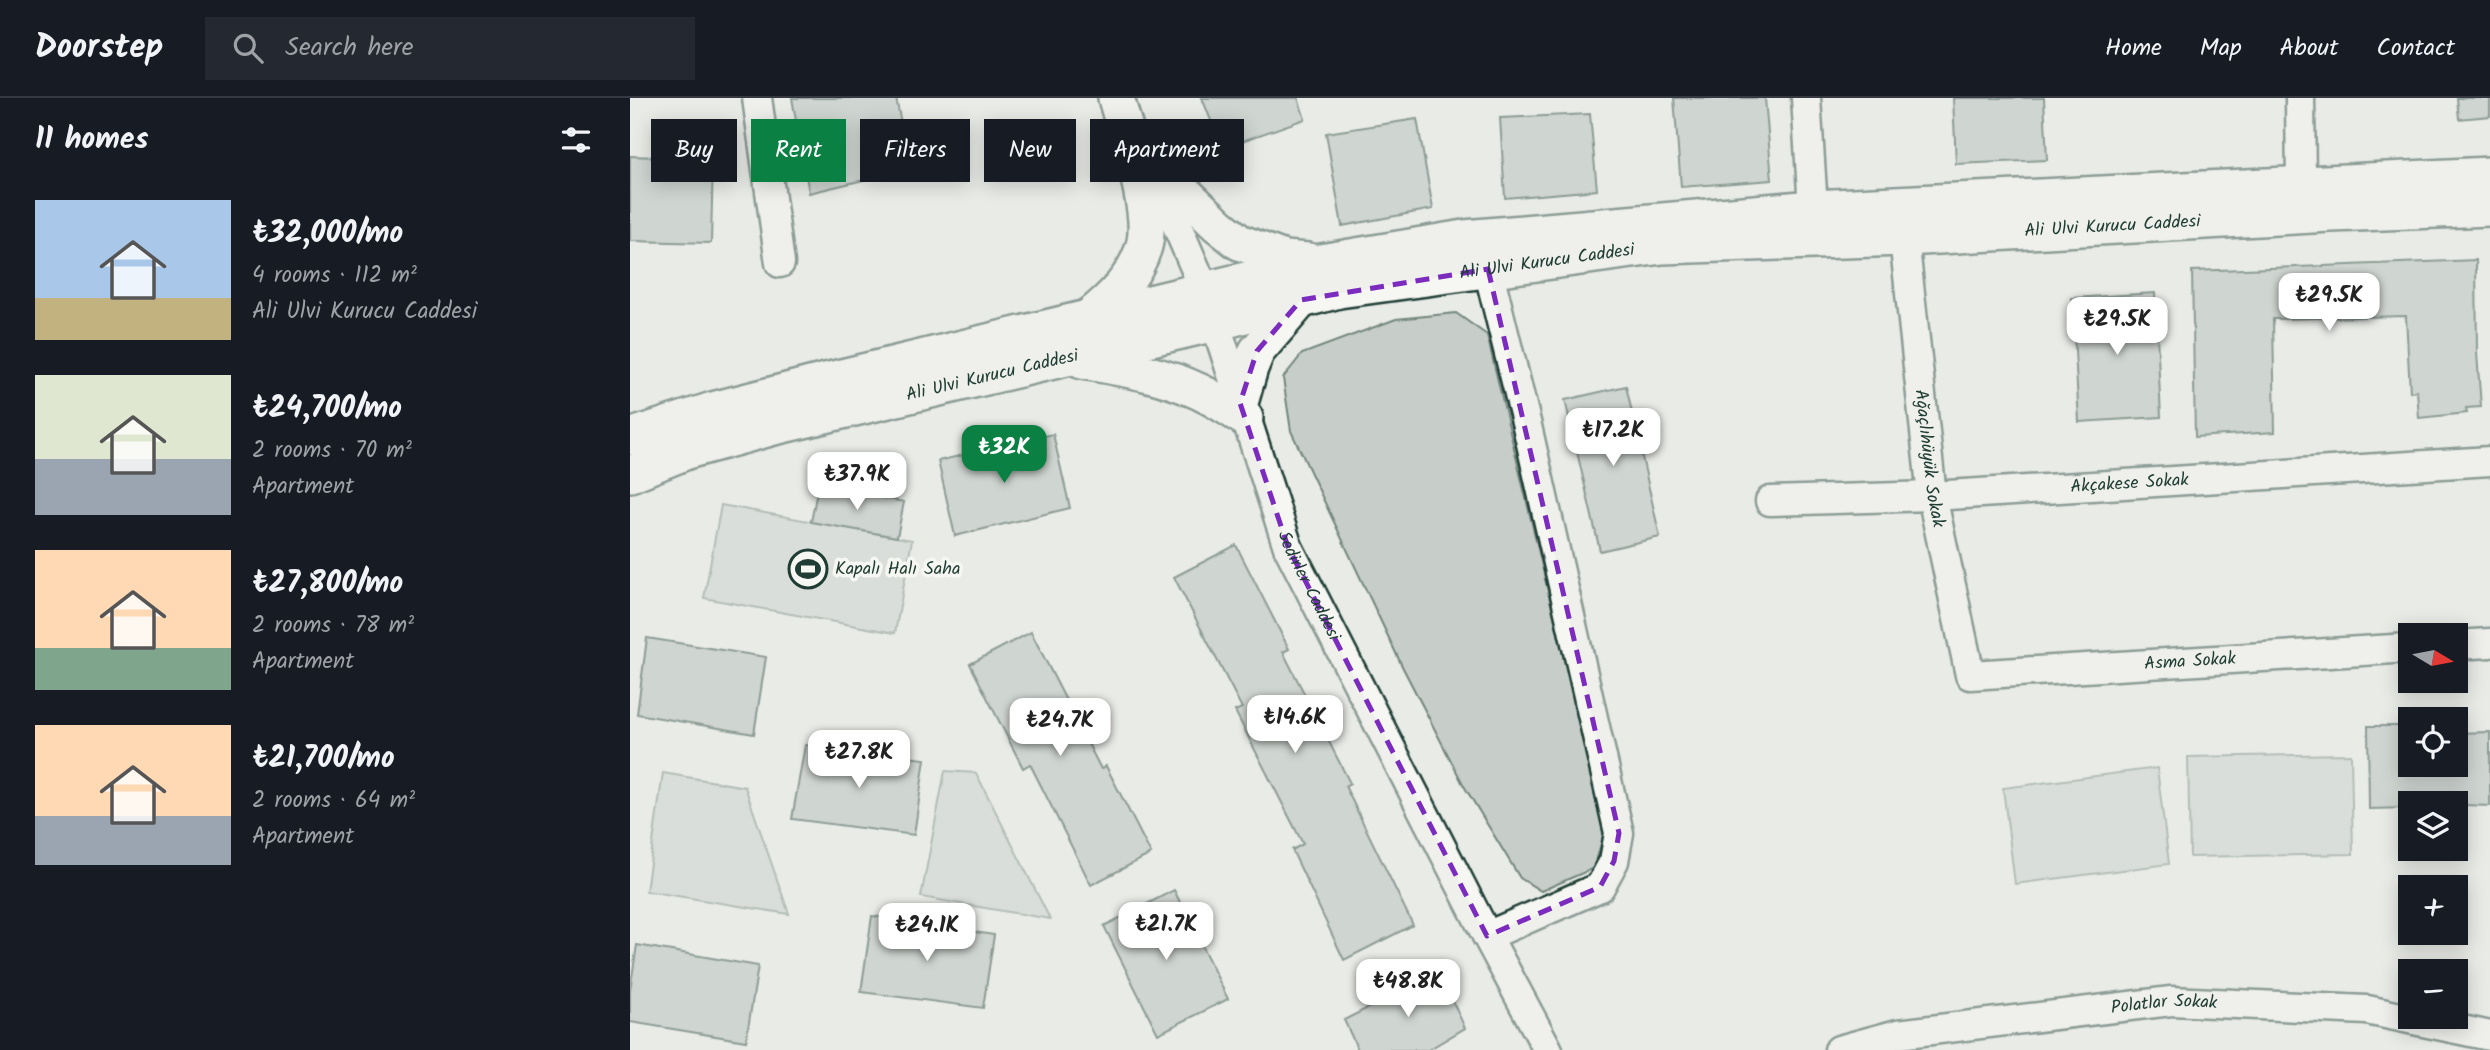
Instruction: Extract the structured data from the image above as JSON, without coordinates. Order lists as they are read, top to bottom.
{
  "streets": {
    "main road": ["Ali Ulvi Kurucu Caddesi"],
    "street": [
      "Ağaçlıhüyük Sokak",
      "Akçakese Sokak",
      "Sedirler Caddesi",
      "Asma Sokak",
      "Polatlar Sokak"
    ]
  },
  "crossings": [
    ["Ali Ulvi Kurucu Caddesi", "Ağaçlıhüyük Sokak"],
    ["Ali Ulvi Kurucu Caddesi", "Sedirler Caddesi"],
    ["Ağaçlıhüyük Sokak", "Akçakese Sokak"],
    ["Ağaçlıhüyük Sokak", "Asma Sokak"]
  ],
  "places": {
    "sports": ["Kapalı Halı Saha"]
  },
  "north": "right",
  "page": {
    "header": "Doorstep",
    "search": "Search here",
    "nav": [
      "Home",
      "Map",
      "About",
      "Contact"
    ],
    "heading": "11 homes",
    "chip": [
      "Buy",
      "Rent",
      "Filters",
      "New",
      "Apartment"
    ],
    "list": [
      {
        "name": "₺32,000/mo",
        "note": "4 rooms · 112 m² · Ali Ulvi Kurucu Caddesi"
      },
      {
        "name": "₺24,700/mo",
        "note": "2 rooms · 70 m² · Apartment"
      },
      {
        "name": "₺27,800/mo",
        "note": "2 rooms · 78 m² · Apartment"
      },
      {
        "name": "₺21,700/mo",
        "note": "2 rooms · 64 m² · Apartment"
      }
    ],
    "price": [
      "₺29.5K",
      "₺29.5K",
      "₺17.2K",
      "₺32K",
      "₺37.9K",
      "₺14.6K",
      "₺24.7K",
      "₺27.8K",
      "₺21.7K",
      "₺24.1K",
      "₺48.8K"
    ],
    "map_buttons": ["+", "−"]
  }
}
